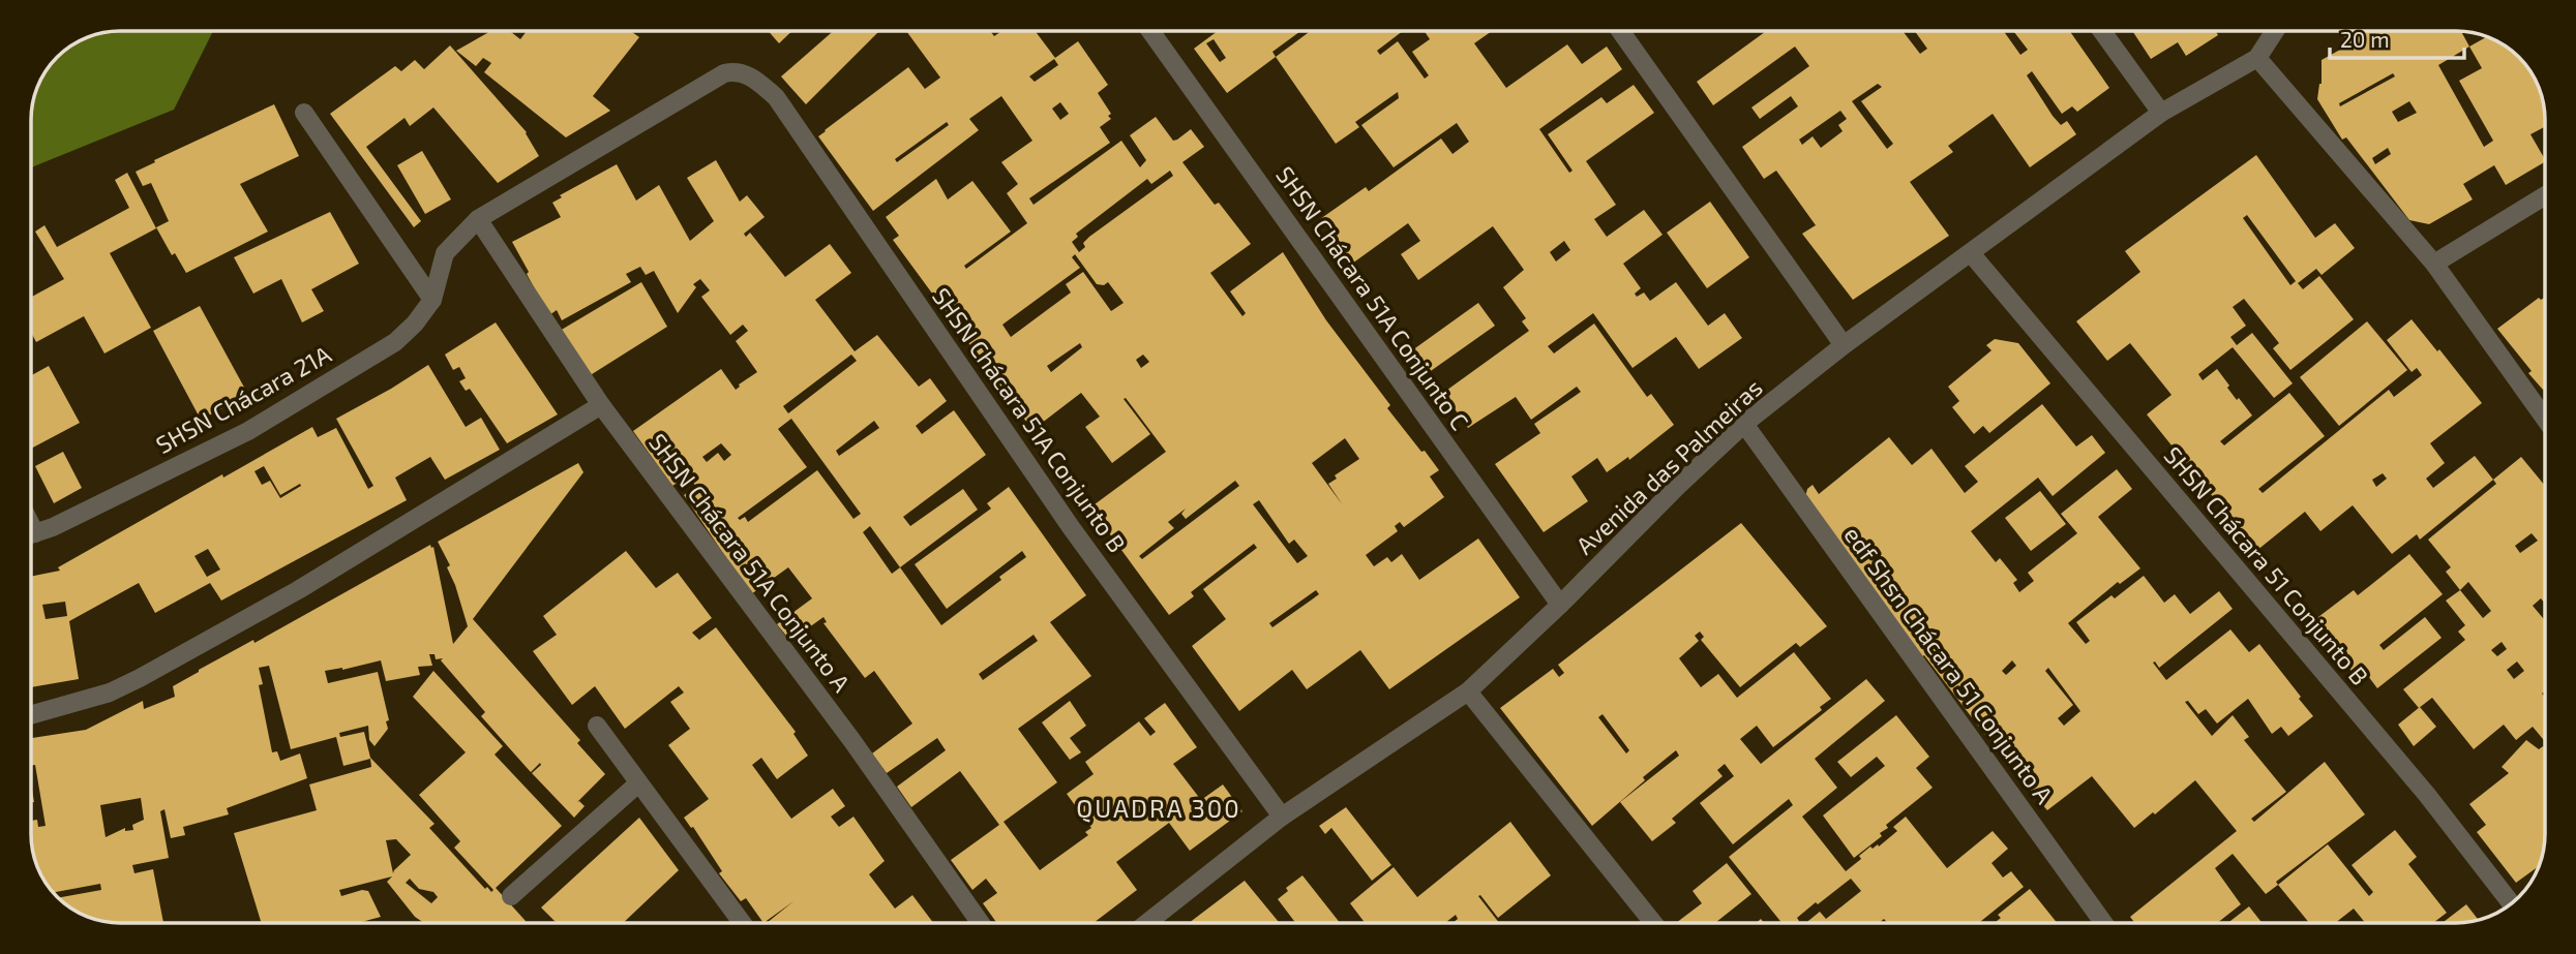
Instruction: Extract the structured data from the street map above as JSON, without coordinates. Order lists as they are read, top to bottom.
{
  "streets": {
    "street": [
      "SHSN Chácara 51A Conjunto C",
      "SHSN Chácara 21A",
      "SHSN Chácara 51A Conjunto B",
      "Avenida das Palmeiras",
      "SHSN Chácara 51A Conjunto A",
      "SHSN Chácara 51 Conjunto B",
      "edf Shsn Chácara 51 Conjunto A"
    ]
  },
  "crossings": [
    ["SHSN Chácara 51A Conjunto C", "Avenida das Palmeiras"],
    ["SHSN Chácara 21A", "SHSN Chácara 51A Conjunto B"],
    ["SHSN Chácara 21A", "SHSN Chácara 51A Conjunto A"],
    ["SHSN Chácara 51A Conjunto B", "Avenida das Palmeiras"],
    ["SHSN Chácara 51A Conjunto B", "SHSN Chácara 51A Conjunto A"],
    ["Avenida das Palmeiras", "SHSN Chácara 51 Conjunto B"],
    ["Avenida das Palmeiras", "edf Shsn Chácara 51 Conjunto A"]
  ],
  "districts": ["QUADRA 300"],
  "scale_bar": "20 m"
}
